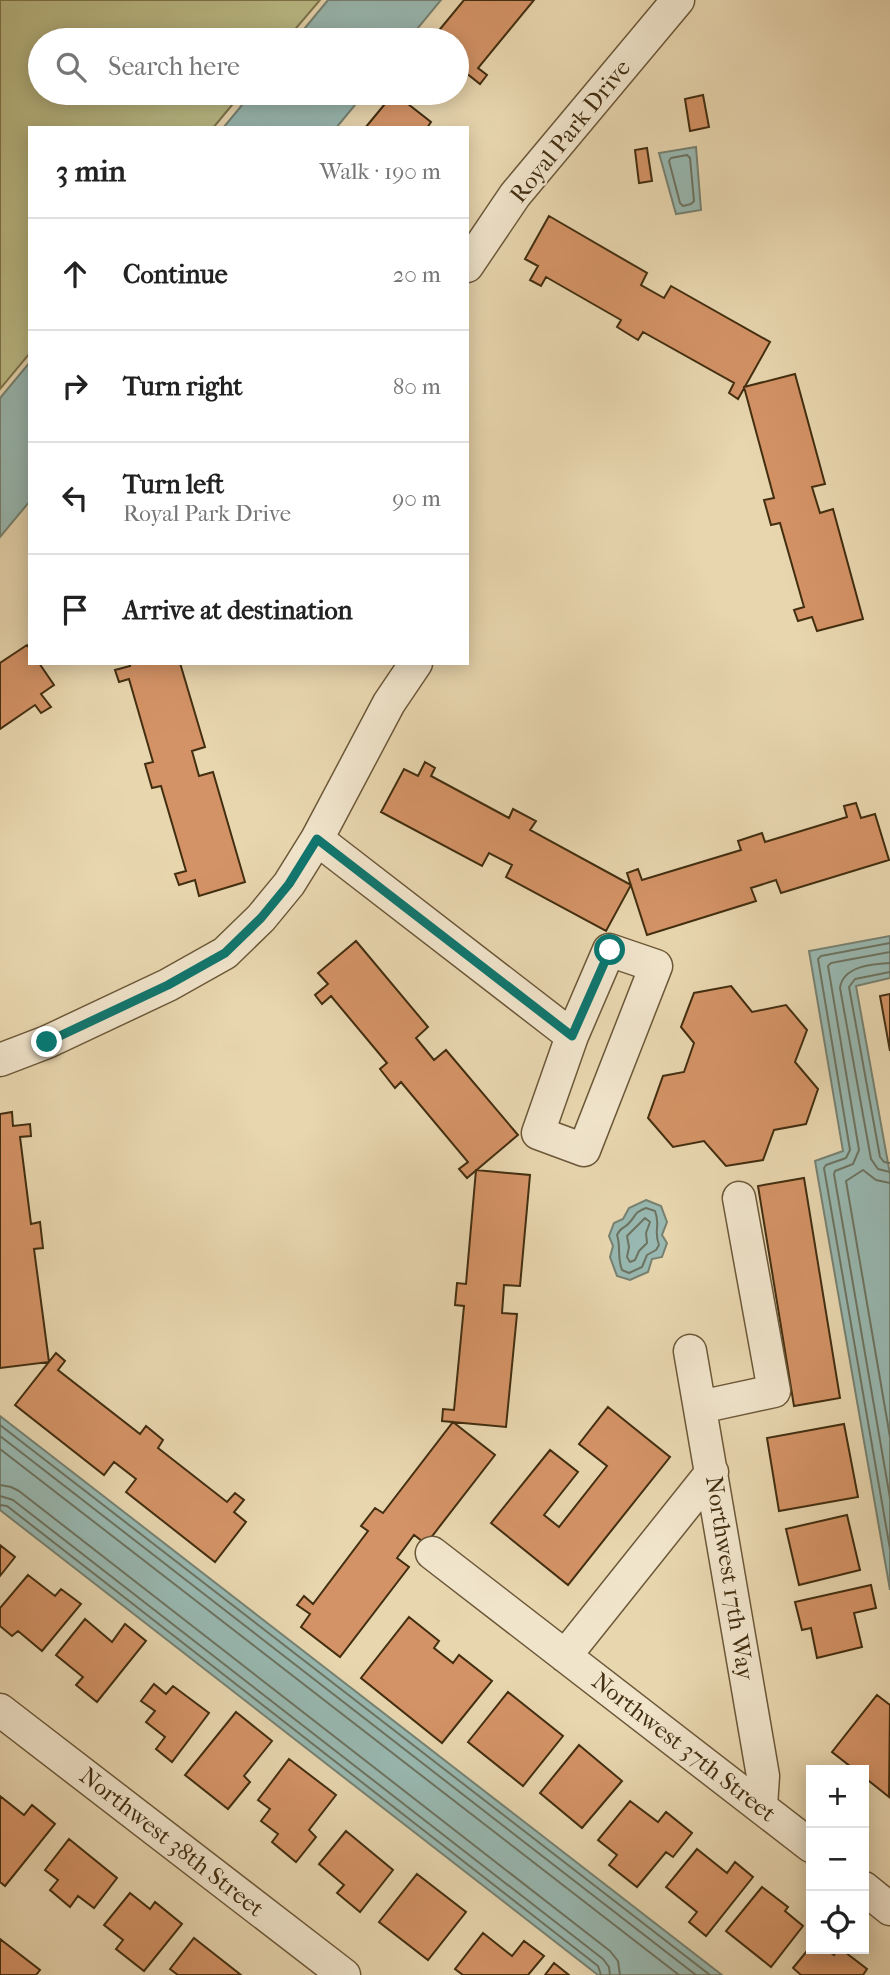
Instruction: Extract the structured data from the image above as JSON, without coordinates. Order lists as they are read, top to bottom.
{
  "streets": {
    "street": [
      "Royal Park Drive",
      "Northwest 17th Way",
      "Northwest 37th Street",
      "Northwest 38th Street"
    ]
  },
  "crossings": [
    ["Northwest 17th Way", "Northwest 37th Street"]
  ],
  "page": {
    "search": "Search here",
    "heading": ["3 min", "Walk · 190 m"],
    "list": [
      ["Continue", "20 m"],
      ["Turn right", "80 m"],
      ["Turn left", "Royal Park Drive", "90 m"],
      "Arrive at destination"
    ],
    "map_buttons": ["+", "−"]
  }
}
